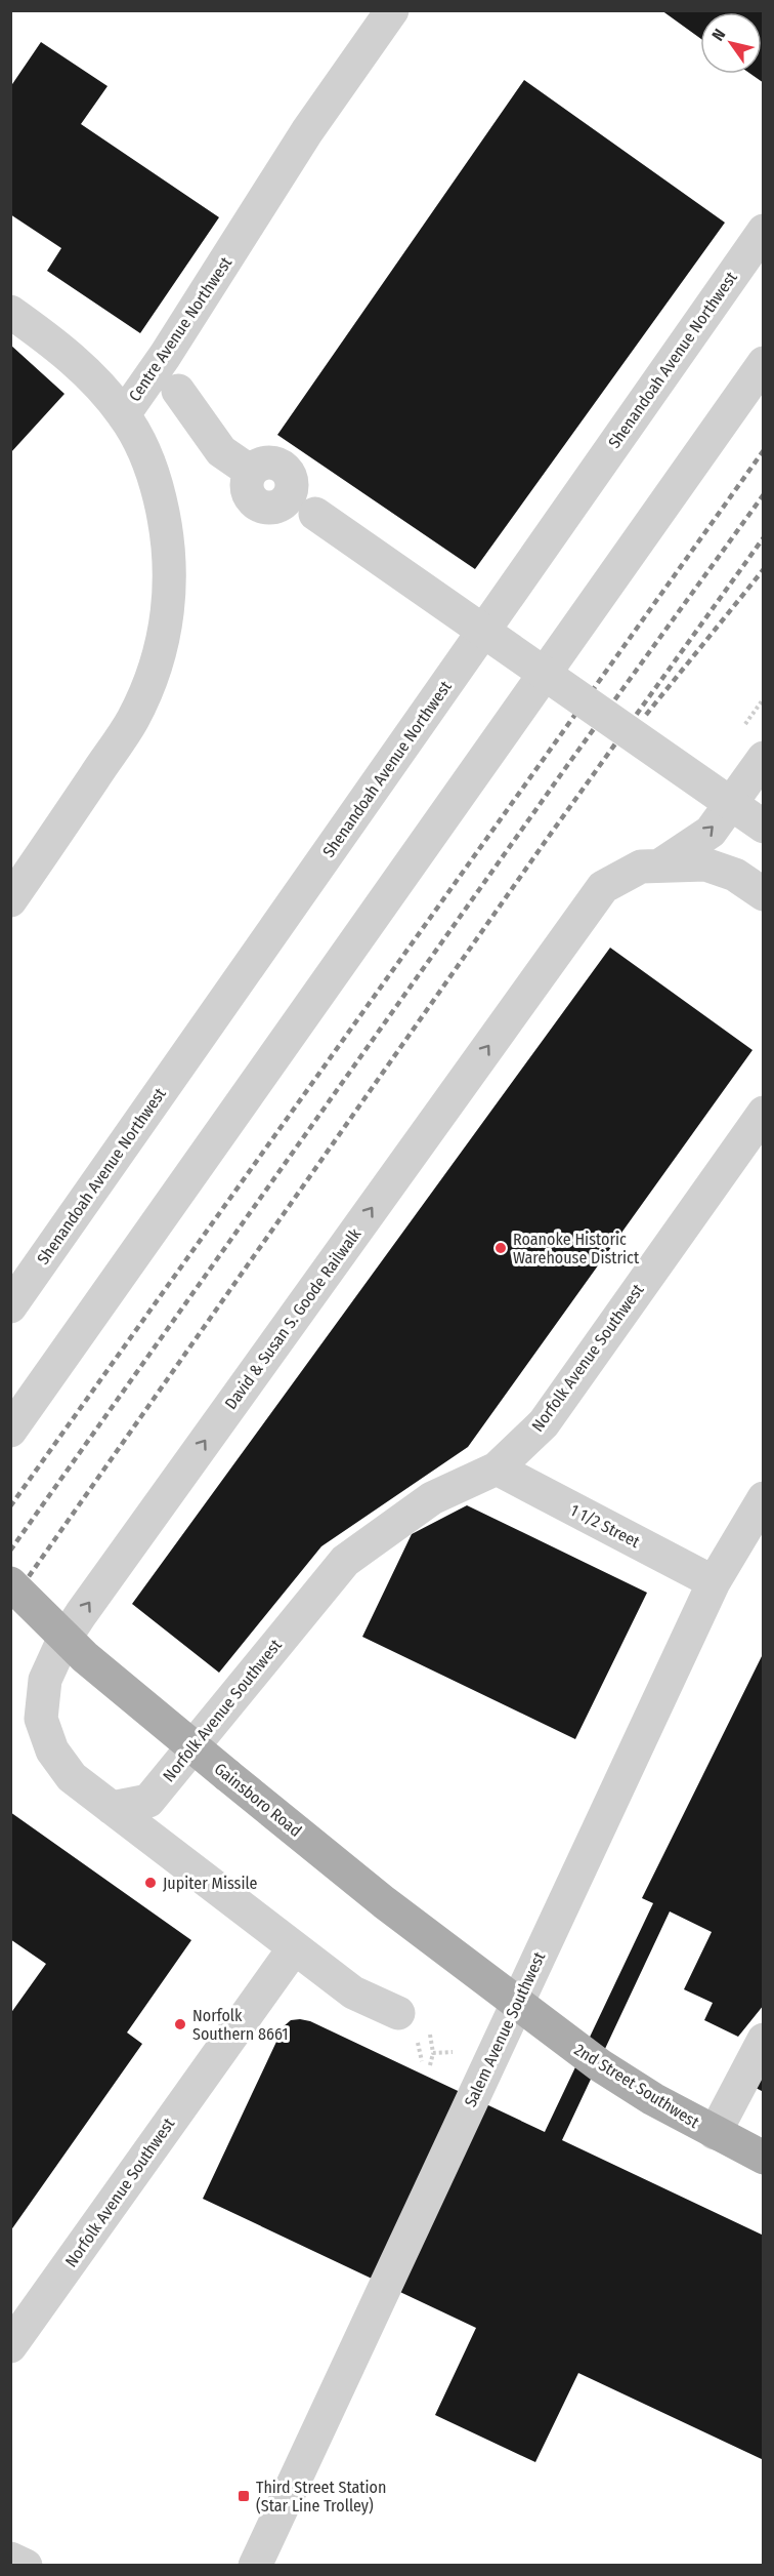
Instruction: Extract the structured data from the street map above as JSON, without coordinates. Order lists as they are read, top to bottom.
{
  "streets": {
    "main road": ["Gainsboro Road", "2nd Street Southwest"],
    "street": [
      "Centre Avenue Northwest",
      "Shenandoah Avenue Northwest",
      "David & Susan S. Goode Railwalk",
      "Norfolk Avenue Southwest",
      "1 1/2 Street",
      "Salem Avenue Southwest"
    ]
  },
  "crossings": [
    ["David & Susan S. Goode Railwalk", "Norfolk Avenue Southwest"],
    ["Norfolk Avenue Southwest", "1 1/2 Street"],
    ["1 1/2 Street", "Salem Avenue Southwest"],
    ["Gainsboro Road", "Salem Avenue Southwest"],
    ["Gainsboro Road", "2nd Street Southwest"],
    ["Salem Avenue Southwest", "2nd Street Southwest"]
  ],
  "places": {
    "other": ["Roanoke Historic Warehouse District", "Jupiter Missile", "Norfolk Southern 8661"],
    "transit": ["Third Street Station (Star Line Trolley)"]
  },
  "north": "top left"
}
